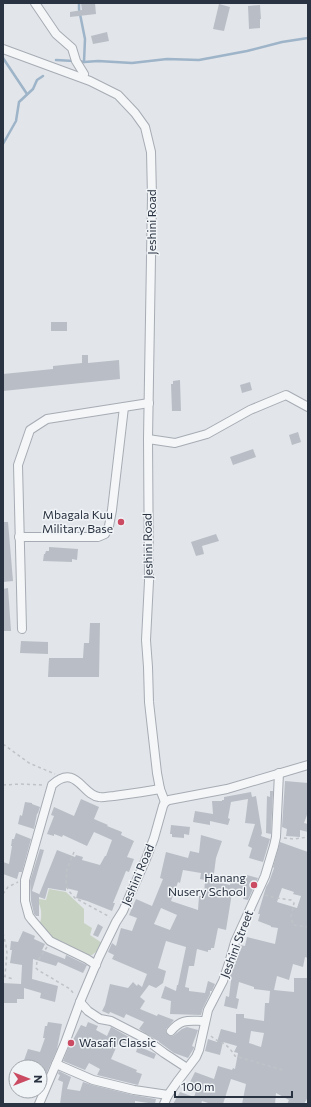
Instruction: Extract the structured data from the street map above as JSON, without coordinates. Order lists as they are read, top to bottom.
{
  "streets": {
    "street": ["Jeshini Road", "Jeshini Street"]
  },
  "places": ["Mbagala Kuu Military Base", "Hanang Nusery School", "Wasafi Classic"],
  "scale_bar": "100 m",
  "north": "right"
}
